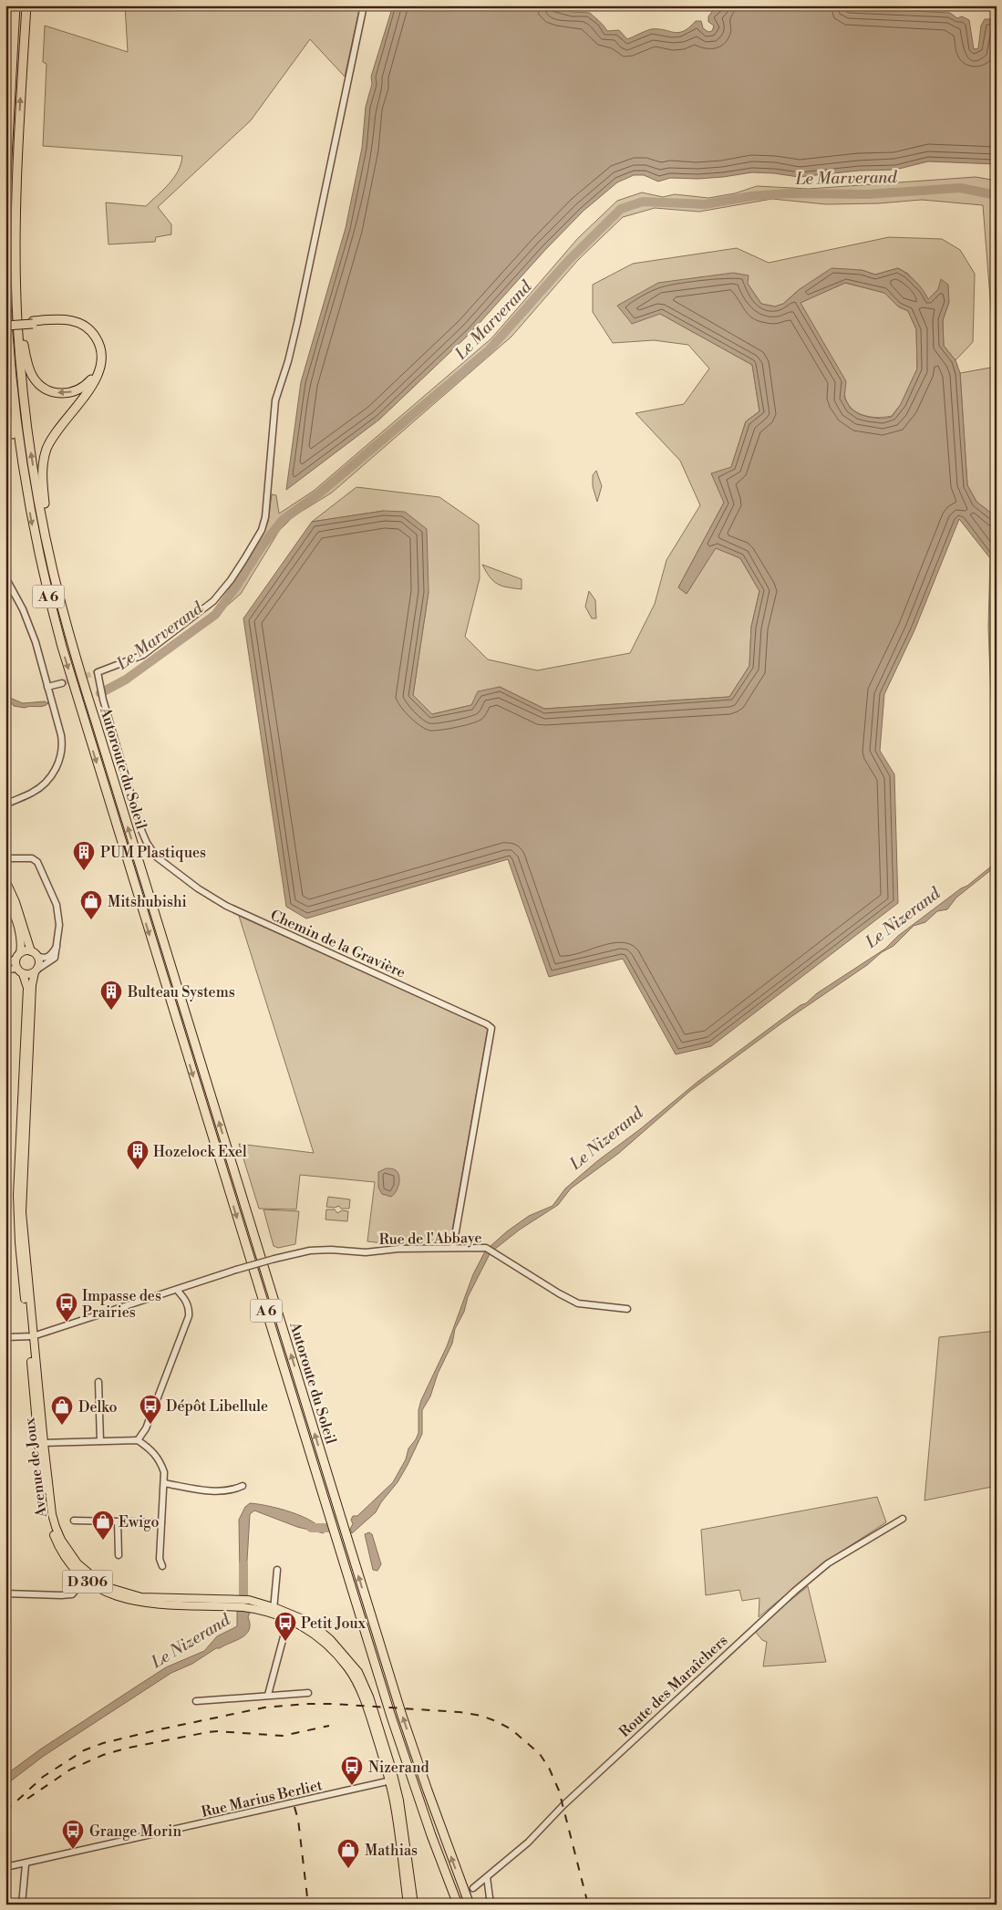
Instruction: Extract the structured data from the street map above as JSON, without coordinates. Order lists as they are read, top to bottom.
{
  "streets": {
    "highway": ["A 6", "Autoroute du Soleil"],
    "main road": ["Avenue de Joux", "D 306"],
    "street": [
      "Chemin de la Gravière",
      "Rue de l'Abbaye",
      "Route des Maraîchers",
      "Rue Marius Berliet"
    ]
  },
  "crossings": [
    ["Chemin de la Gravière", "Rue de l'Abbaye"],
    ["Avenue de Joux", "Rue Marius Berliet"]
  ],
  "water": ["Le Marverand", "Le Nizerand"],
  "places": {
    "building": ["PUM Plastiques", "Bulteau Systems", "Hozelock Exel"],
    "shop": [
      "Mitshubishi",
      "Delko",
      "Ewigo",
      "Mathias"
    ],
    "bus stop": [
      "Impasse des Prairies",
      "Dépôt Libellule",
      "Petit Joux",
      "Nizerand",
      "Grange Morin"
    ]
  }
}
